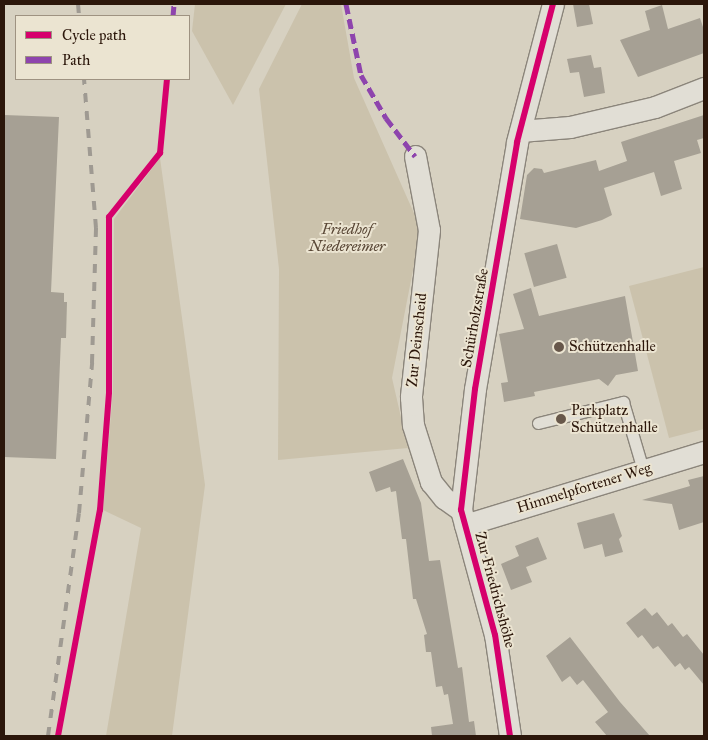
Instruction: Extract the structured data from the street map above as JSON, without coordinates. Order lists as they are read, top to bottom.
{
  "streets": {
    "street": [
      "Schürholzstraße",
      "Zur Deinscheid",
      "Himmelpfortener Weg",
      "Zur Friedrichshöhe"
    ]
  },
  "crossings": [
    ["Schürholzstraße", "Zur Deinscheid"],
    ["Schürholzstraße", "Himmelpfortener Weg"],
    ["Schürholzstraße", "Zur Friedrichshöhe"],
    ["Zur Deinscheid", "Himmelpfortener Weg"],
    ["Zur Deinscheid", "Zur Friedrichshöhe"],
    ["Himmelpfortener Weg", "Zur Friedrichshöhe"]
  ],
  "parks": ["Friedhof Niedereimer"],
  "places": ["Schützenhalle", "Parkplatz Schützenhalle"],
  "legend": ["Cycle path", "Path"]
}
